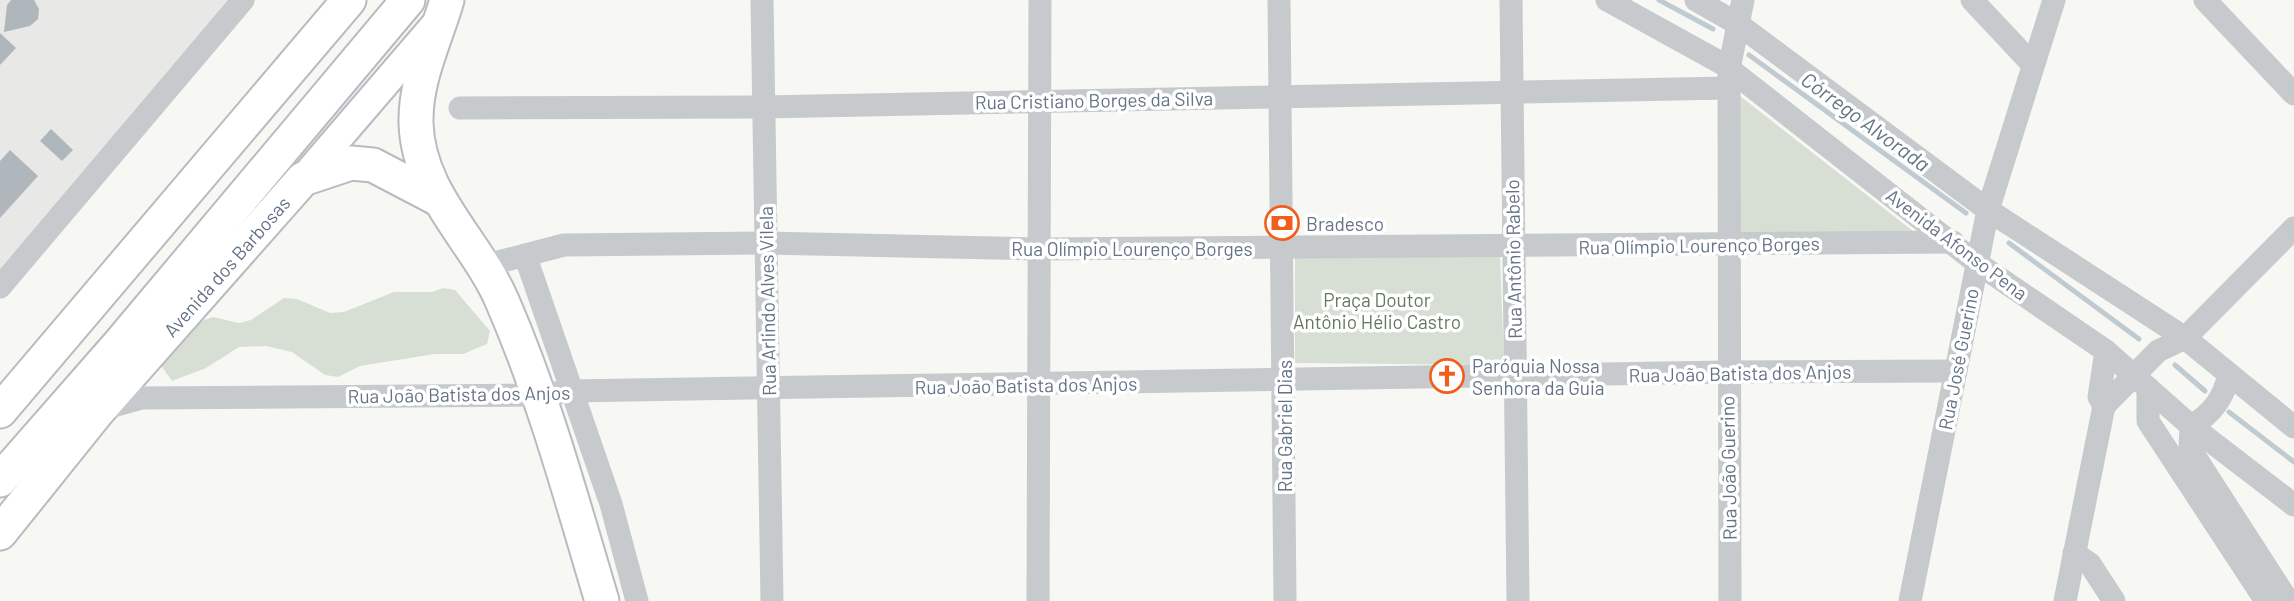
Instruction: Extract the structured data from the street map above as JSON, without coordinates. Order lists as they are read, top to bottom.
{
  "streets": {
    "highway": ["Avenida dos Barbosas"],
    "street": [
      "Rua Cristiano Borges da Silva",
      "Avenida Afonso Pena",
      "Rua Olímpio Lourenço Borges",
      "Rua Antônio Rabelo",
      "Rua Arlindo Alves Vilela",
      "Rua José Guerino",
      "Rua João Batista dos Anjos",
      "Rua Gabriel Dias",
      "Rua João Guerino"
    ]
  },
  "crossings": [
    ["Rua Cristiano Borges da Silva", "Avenida Afonso Pena"],
    ["Rua Cristiano Borges da Silva", "Rua Antônio Rabelo"],
    ["Rua Cristiano Borges da Silva", "Rua Arlindo Alves Vilela"],
    ["Rua Cristiano Borges da Silva", "Rua Gabriel Dias"],
    ["Rua Cristiano Borges da Silva", "Rua João Guerino"],
    ["Avenida Afonso Pena", "Rua Olímpio Lourenço Borges"],
    ["Avenida Afonso Pena", "Rua José Guerino"],
    ["Avenida Afonso Pena", "Rua João Guerino"],
    ["Rua Olímpio Lourenço Borges", "Rua Antônio Rabelo"],
    ["Rua Olímpio Lourenço Borges", "Rua Arlindo Alves Vilela"],
    ["Rua Olímpio Lourenço Borges", "Rua Gabriel Dias"],
    ["Rua Olímpio Lourenço Borges", "Rua João Guerino"],
    ["Rua Antônio Rabelo", "Rua João Batista dos Anjos"],
    ["Avenida dos Barbosas", "Rua João Batista dos Anjos"],
    ["Rua Arlindo Alves Vilela", "Rua João Batista dos Anjos"],
    ["Rua José Guerino", "Rua João Batista dos Anjos"],
    ["Rua João Batista dos Anjos", "Rua Gabriel Dias"],
    ["Rua João Batista dos Anjos", "Rua João Guerino"]
  ],
  "water": ["Córrego Alvorada"],
  "parks": ["Praça Doutor Antônio Hélio Castro"],
  "places": {
    "bank": ["Bradesco"],
    "church": ["Paróquia Nossa Senhora da Guia"]
  }
}
